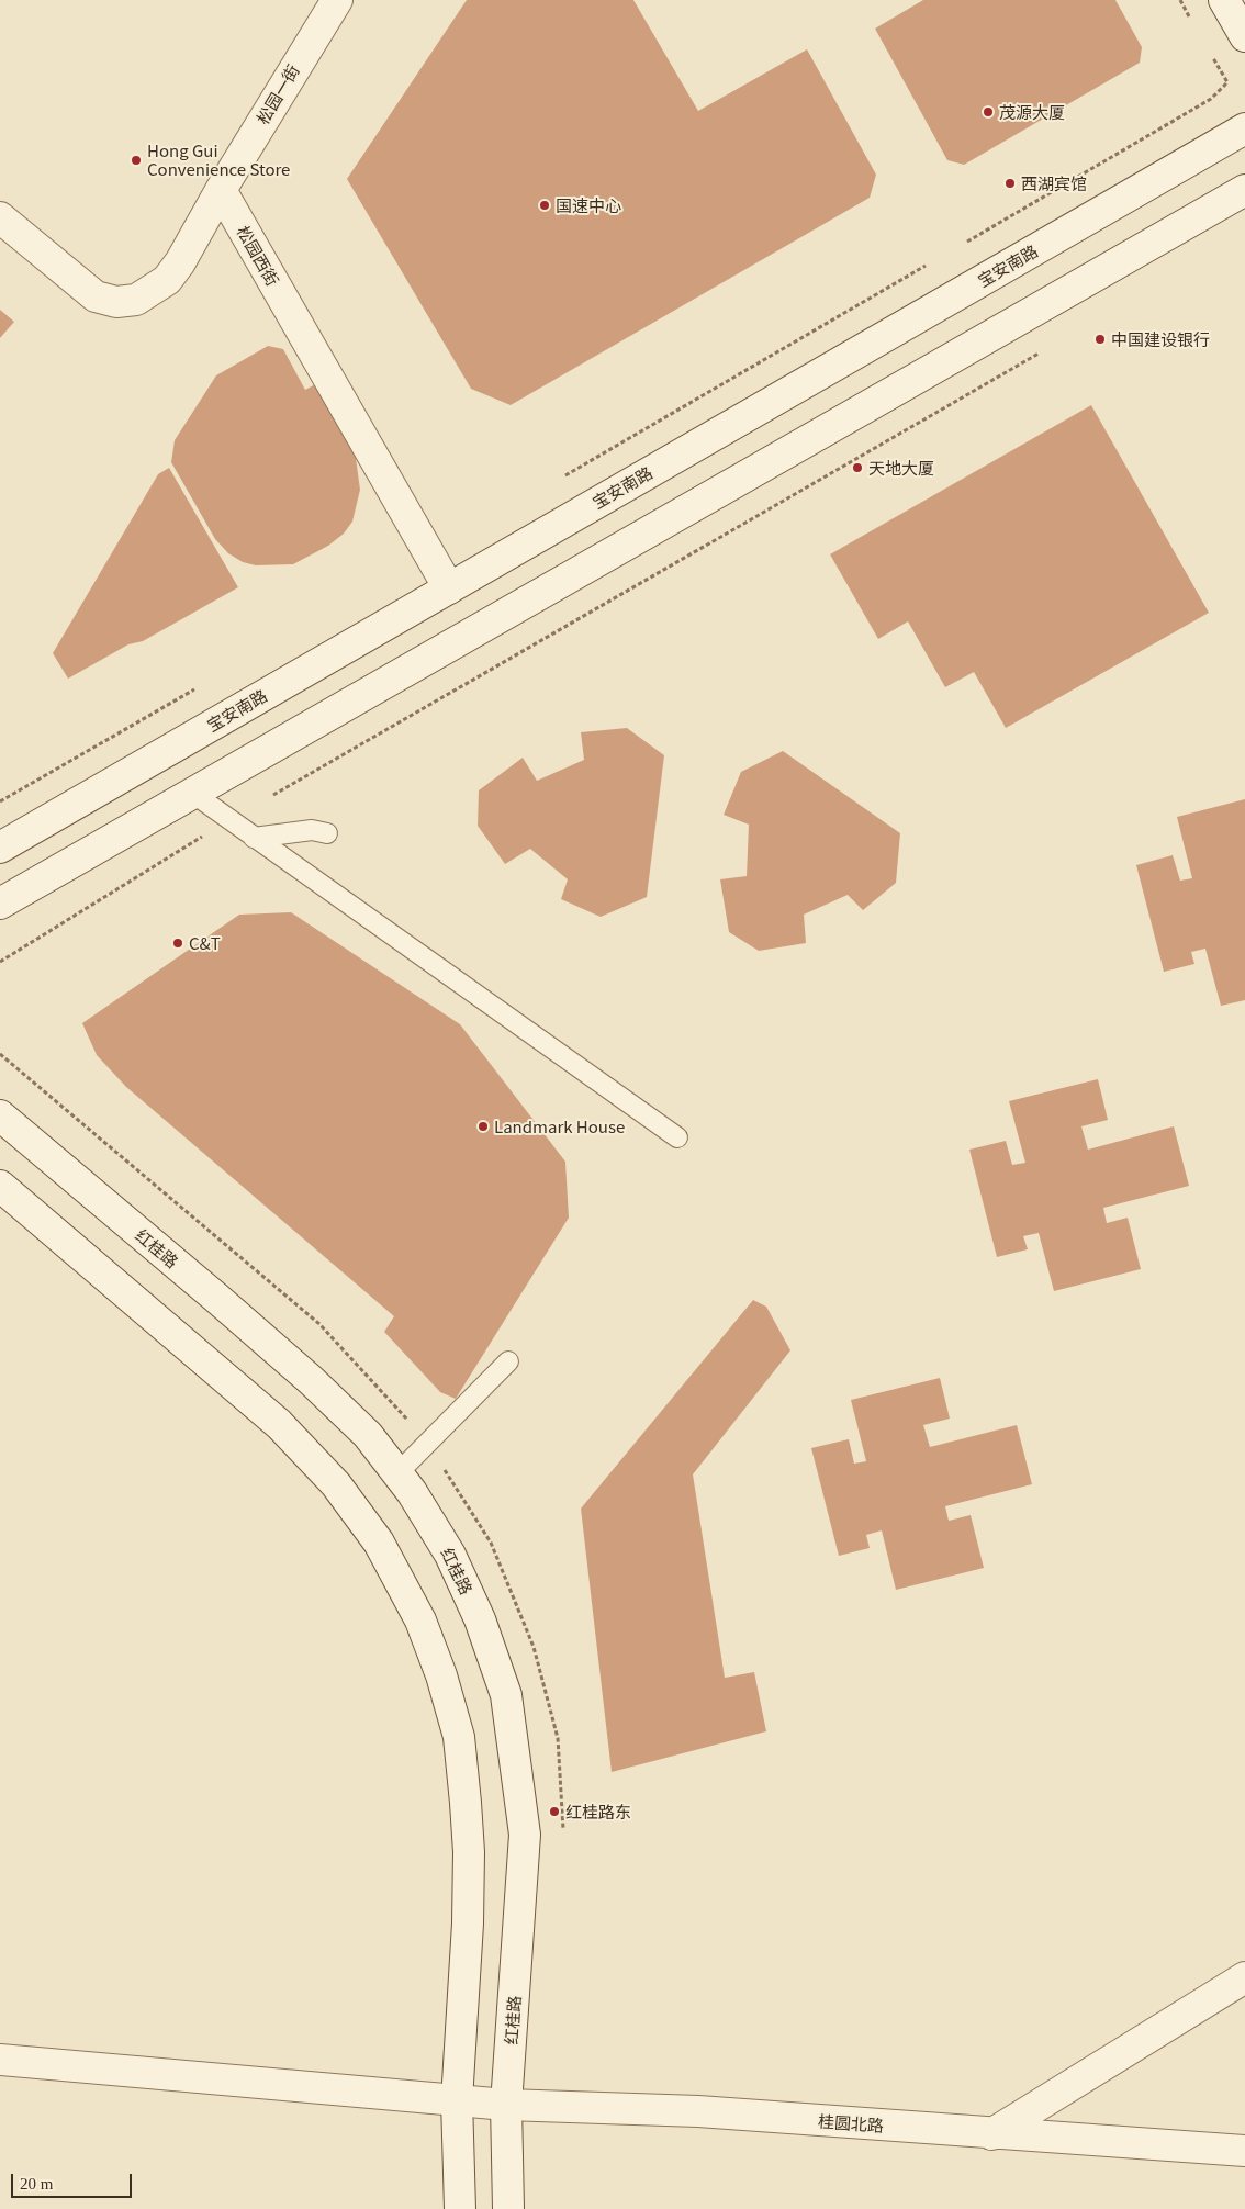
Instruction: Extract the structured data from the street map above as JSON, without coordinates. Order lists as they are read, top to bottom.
{
  "streets": {
    "street": [
      "松园一街",
      "松园西街",
      "宝安南路",
      "红桂路",
      "桂圆北路"
    ]
  },
  "crossings": [
    ["松园一街", "松园西街"],
    ["松园西街", "宝安南路"],
    ["红桂路", "桂圆北路"]
  ],
  "places": [
    "茂源大厦",
    "Hong Gui Convenience Store",
    "西湖宾馆",
    "国速中心",
    "中国建设银行",
    "天地大厦",
    "C&T",
    "Landmark House",
    "红桂路东"
  ],
  "scale_bar": "20 m"
}
